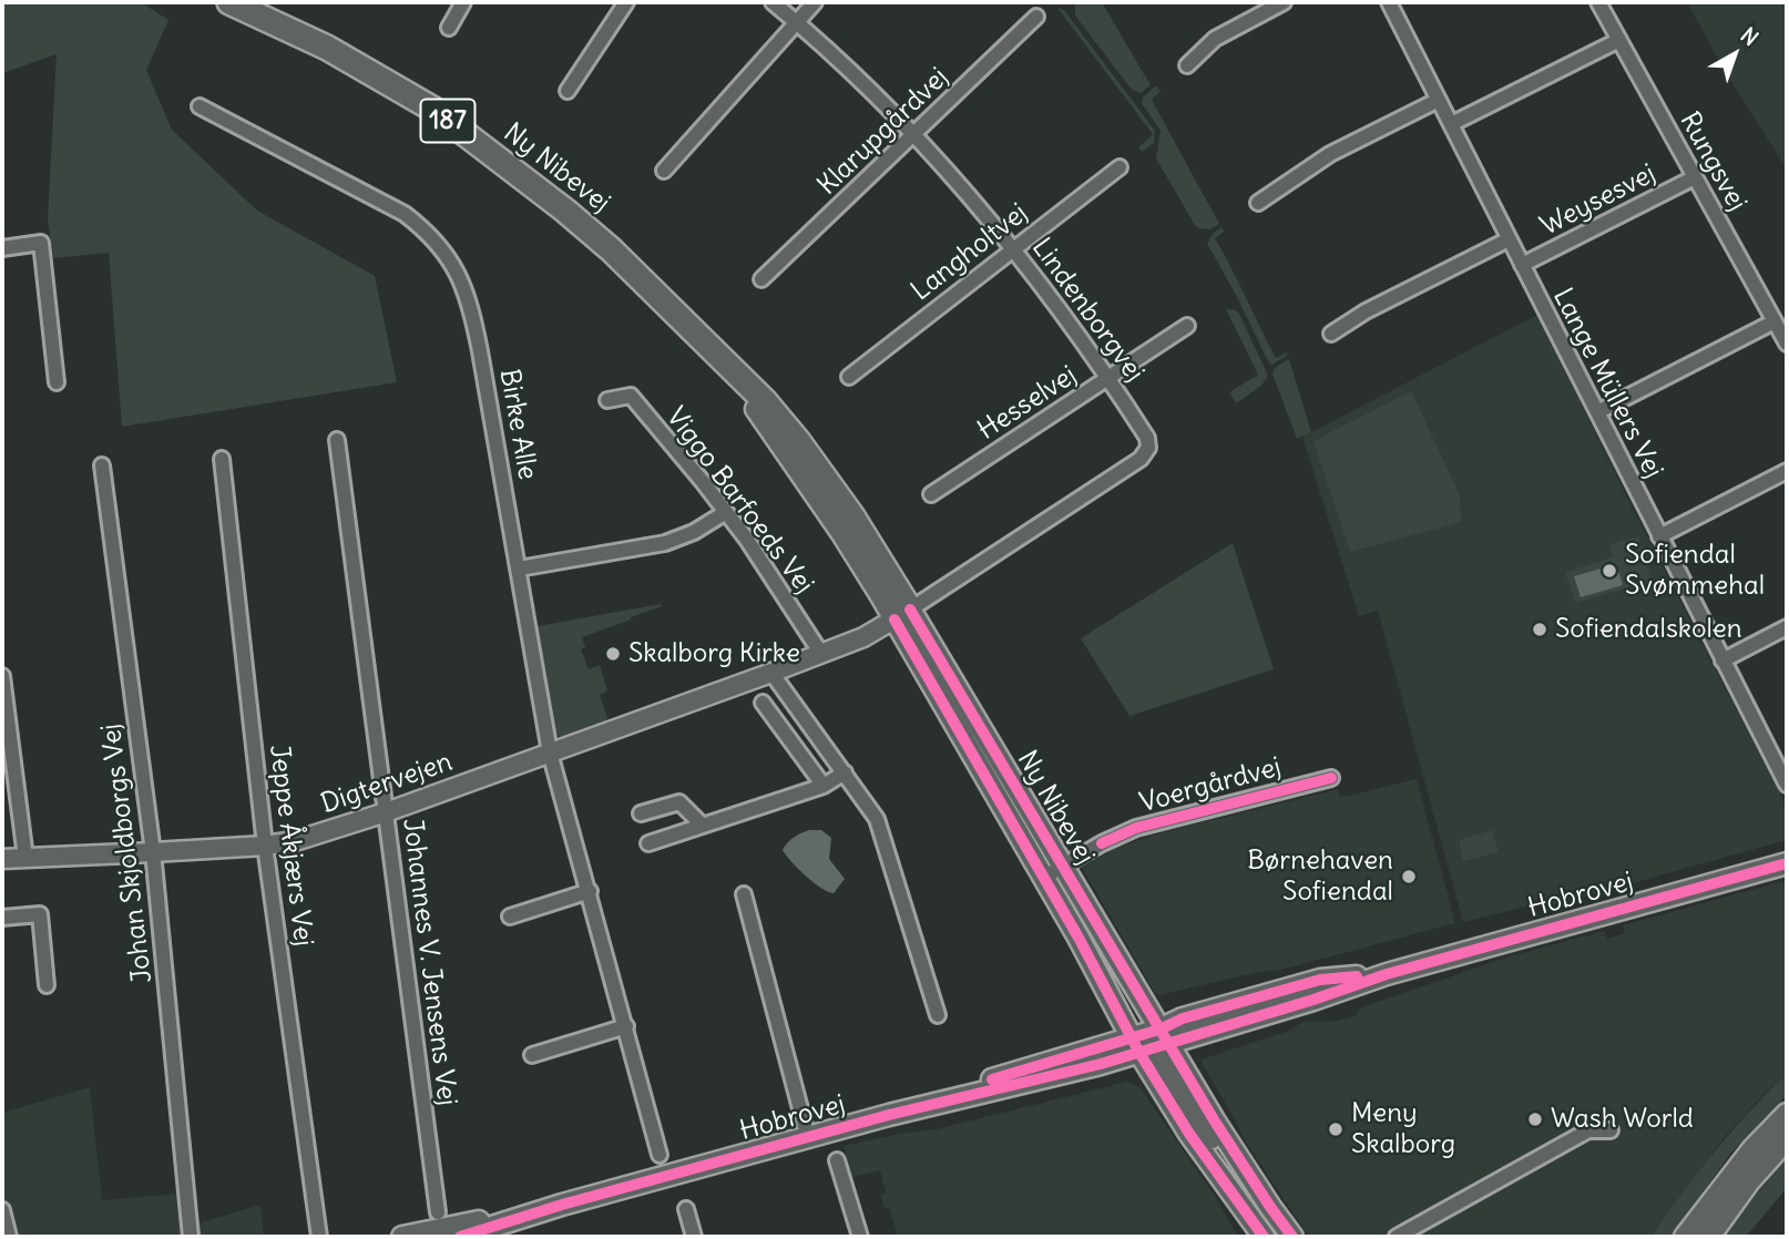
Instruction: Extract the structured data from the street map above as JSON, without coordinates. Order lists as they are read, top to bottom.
{
  "streets": {
    "highway": ["187", "Ny Nibevej"],
    "main road": ["Hobrovej"],
    "street": [
      "Klarupgårdvej",
      "Rungsvej",
      "Weysesvej",
      "Langholtvej",
      "Lindenborgvej",
      "Lange Müllers Vej",
      "Hesselvej",
      "Birke Alle",
      "Viggo Barfoeds Vej",
      "Digtervejen",
      "Voergårdvej",
      "Jeppe Åkjærs Vej",
      "Johan Skjoldborgs Vej",
      "Johannes V. Jensens Vej"
    ]
  },
  "crossings": [
    ["187", "Ny Nibevej"],
    ["187", "Hobrovej"],
    ["Klarupgårdvej", "Lindenborgvej"],
    ["Rungsvej", "Weysesvej"],
    ["Ny Nibevej", "Lindenborgvej"],
    ["Ny Nibevej", "Digtervejen"],
    ["Ny Nibevej", "Voergårdvej"],
    ["Ny Nibevej", "Hobrovej"],
    ["Weysesvej", "Lange Müllers Vej"],
    ["Langholtvej", "Lindenborgvej"],
    ["Lindenborgvej", "Hesselvej"],
    ["Lindenborgvej", "Digtervejen"],
    ["Birke Alle", "Digtervejen"],
    ["Viggo Barfoeds Vej", "Digtervejen"],
    ["Digtervejen", "Jeppe Åkjærs Vej"],
    ["Digtervejen", "Johan Skjoldborgs Vej"],
    ["Digtervejen", "Johannes V. Jensens Vej"]
  ],
  "places": [
    "Sofiendal Svømmehal",
    "Sofiendalskolen",
    "Skalborg Kirke",
    "Børnehaven Sofiendal",
    "Wash World",
    "Meny Skalborg"
  ],
  "north": "top right"
}
